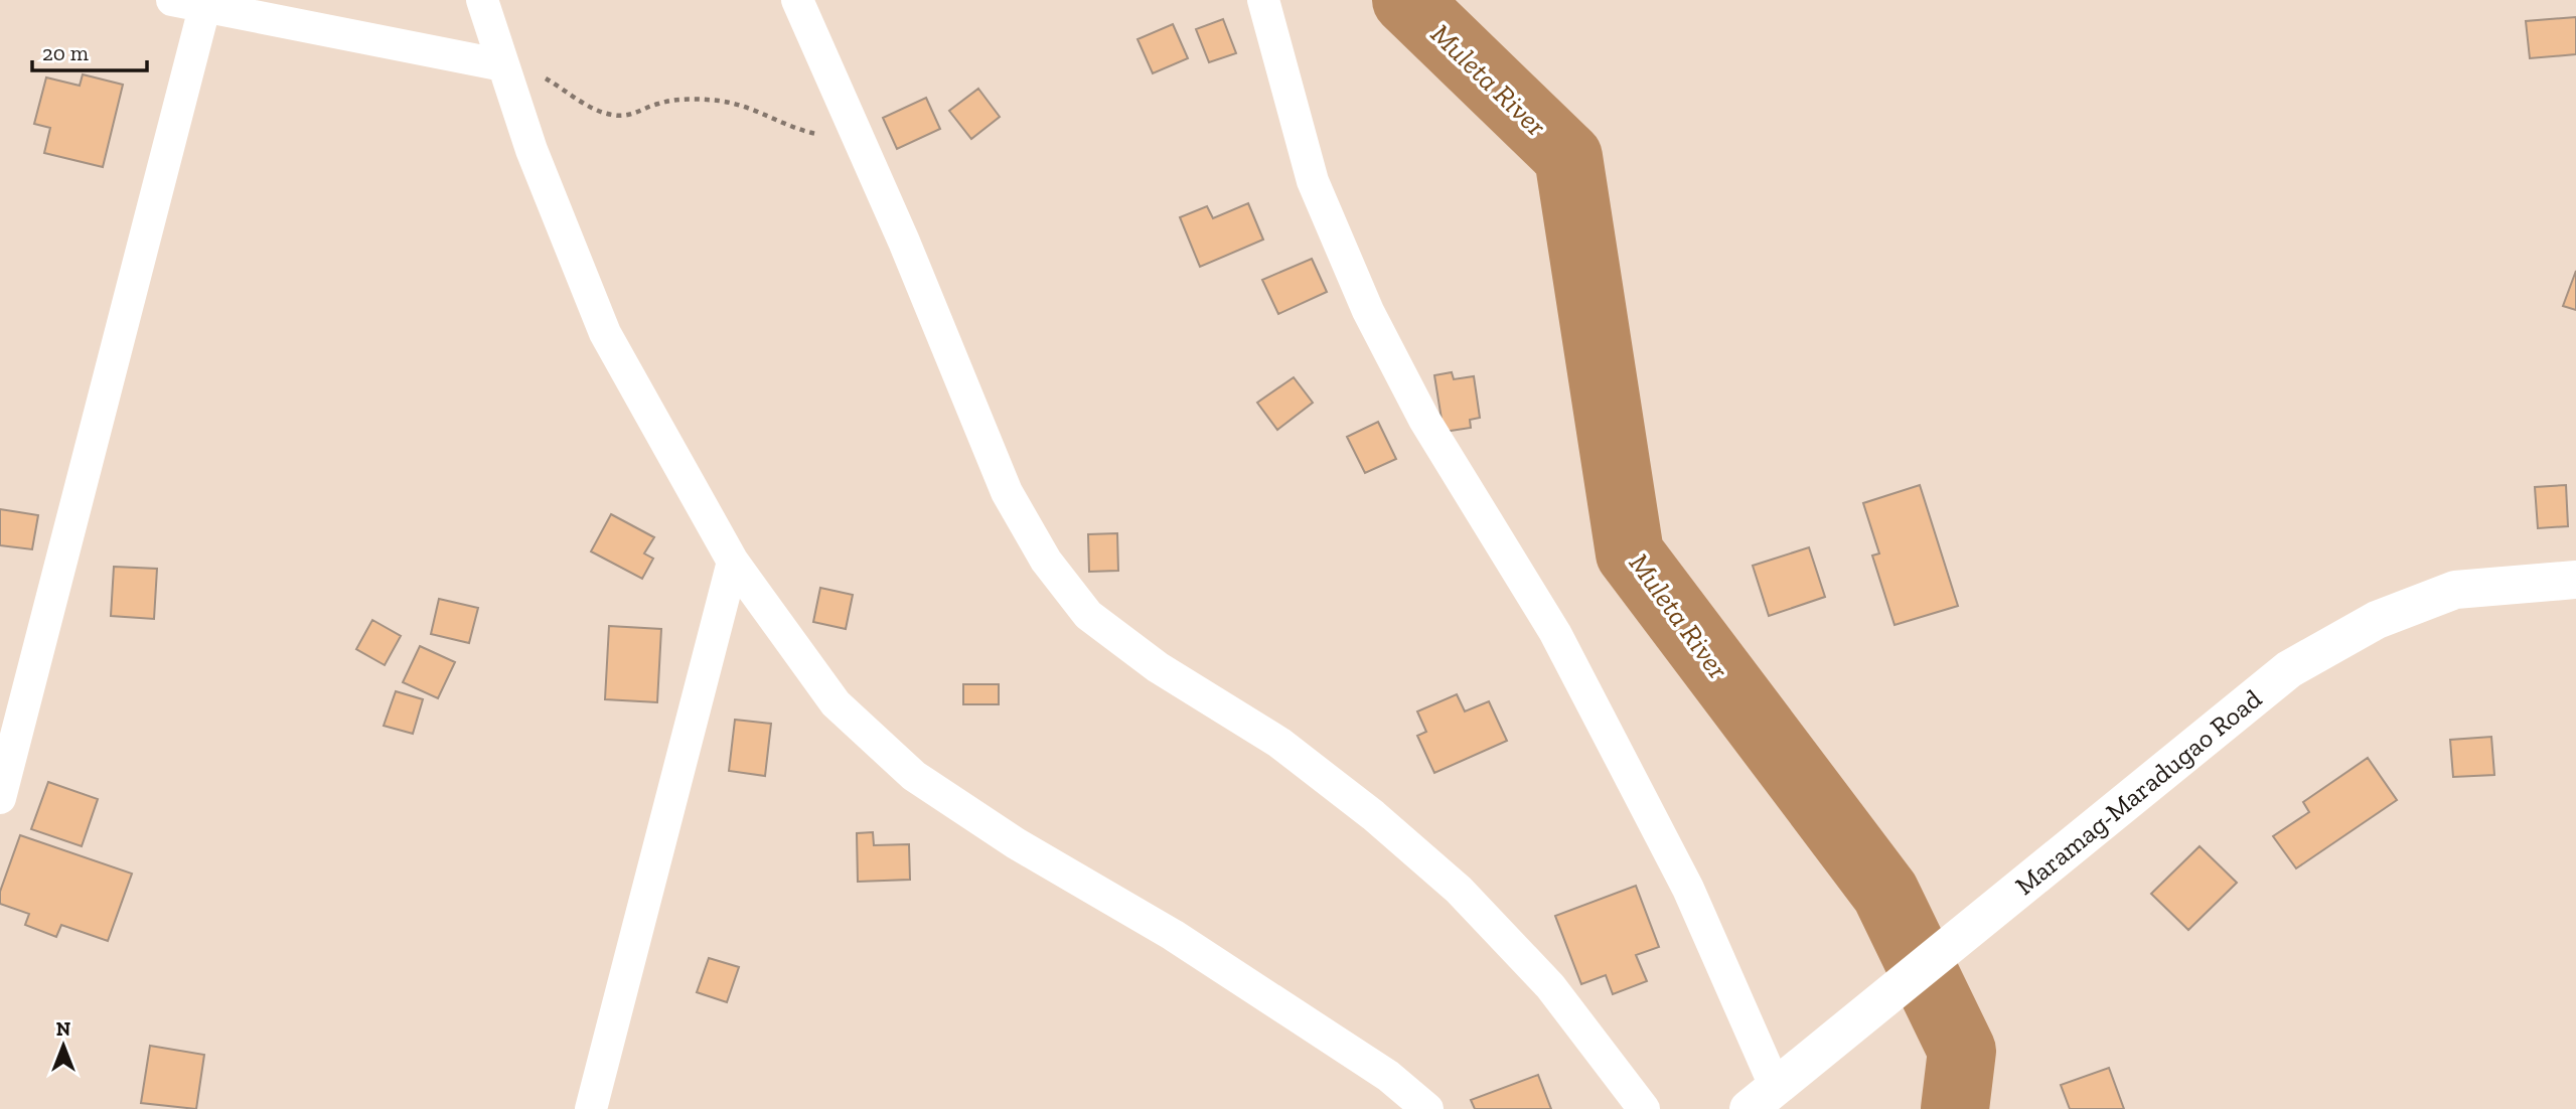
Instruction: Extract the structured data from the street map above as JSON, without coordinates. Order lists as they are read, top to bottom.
{
  "streets": {
    "main road": ["Maramag-Maradugao Road"]
  },
  "water": ["Muleta River"],
  "scale_bar": "20 m",
  "north": "top"
}
